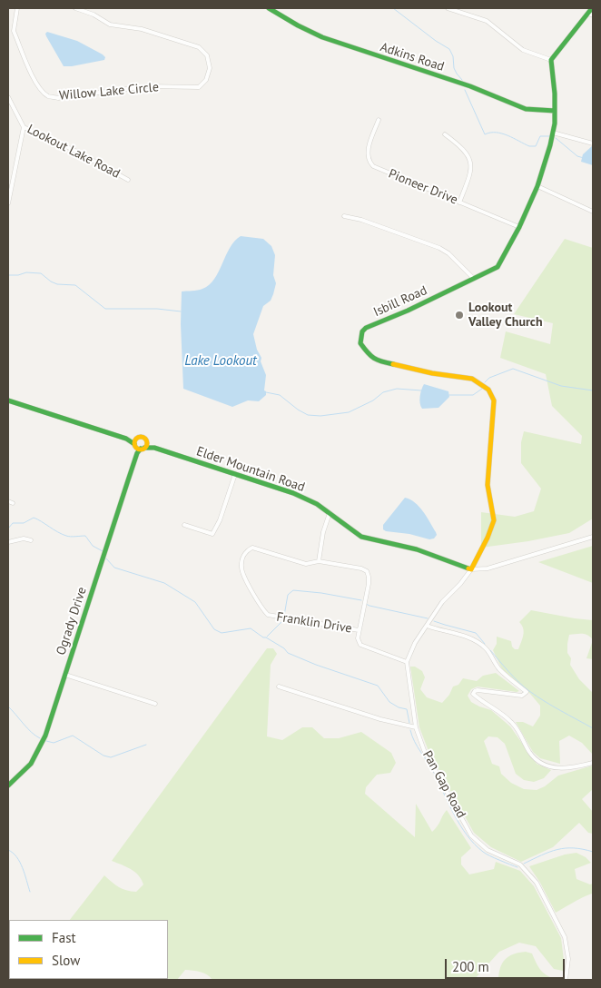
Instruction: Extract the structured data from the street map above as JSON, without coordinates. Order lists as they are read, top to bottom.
{
  "streets": {
    "street": [
      "Adkins Road",
      "Willow Lake Circle",
      "Lookout Lake Road",
      "Pioneer Drive",
      "Isbill Road",
      "Elder Mountain Road",
      "Ogrady Drive",
      "Franklin Drive",
      "Pan Gap Road"
    ]
  },
  "crossings": [
    ["Adkins Road", "Isbill Road"],
    ["Pioneer Drive", "Isbill Road"],
    ["Isbill Road", "Elder Mountain Road"],
    ["Elder Mountain Road", "Ogrady Drive"],
    ["Franklin Drive", "Pan Gap Road"]
  ],
  "water": ["Lake Lookout"],
  "places": ["Lookout Valley Church"],
  "legend": ["Fast", "Slow"],
  "scale_bar": "200 m"
}
